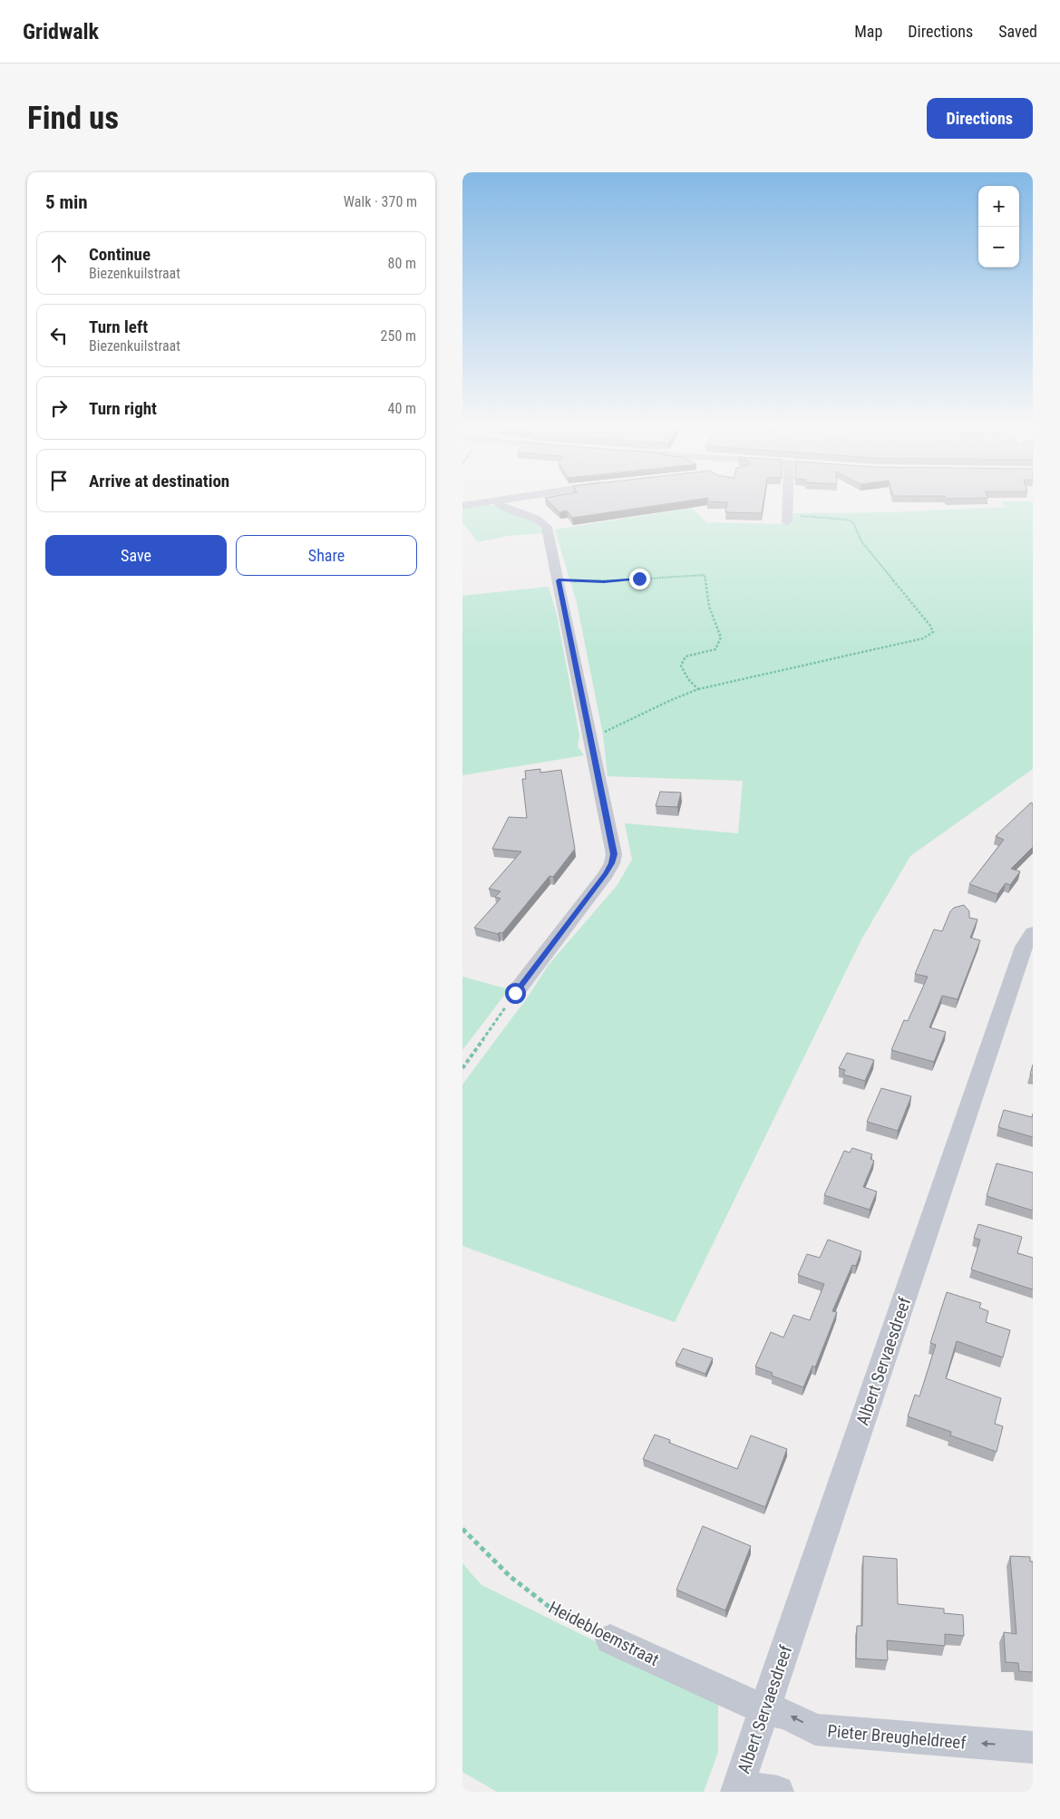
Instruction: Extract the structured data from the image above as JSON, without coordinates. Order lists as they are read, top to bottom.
{
  "streets": {
    "street": ["Albert Servaesdreef", "Heidebloemstraat", "Pieter Breugheldreef"]
  },
  "crossings": [
    ["Albert Servaesdreef", "Heidebloemstraat"],
    ["Albert Servaesdreef", "Pieter Breugheldreef"],
    ["Heidebloemstraat", "Pieter Breugheldreef"]
  ],
  "one_way": ["Pieter Breugheldreef"],
  "page": {
    "header": "Gridwalk",
    "nav": ["Map", "Directions", "Saved"],
    "buttons": [
      "Directions",
      ["Save", "Share"]
    ],
    "title": "Find us",
    "heading": ["5 min", "Walk · 370 m"],
    "map_buttons": ["+", "−"],
    "list": [
      ["Continue", "Biezenkuilstraat", "80 m"],
      ["Turn left", "Biezenkuilstraat", "250 m"],
      ["Turn right", "40 m"],
      "Arrive at destination"
    ]
  }
}
